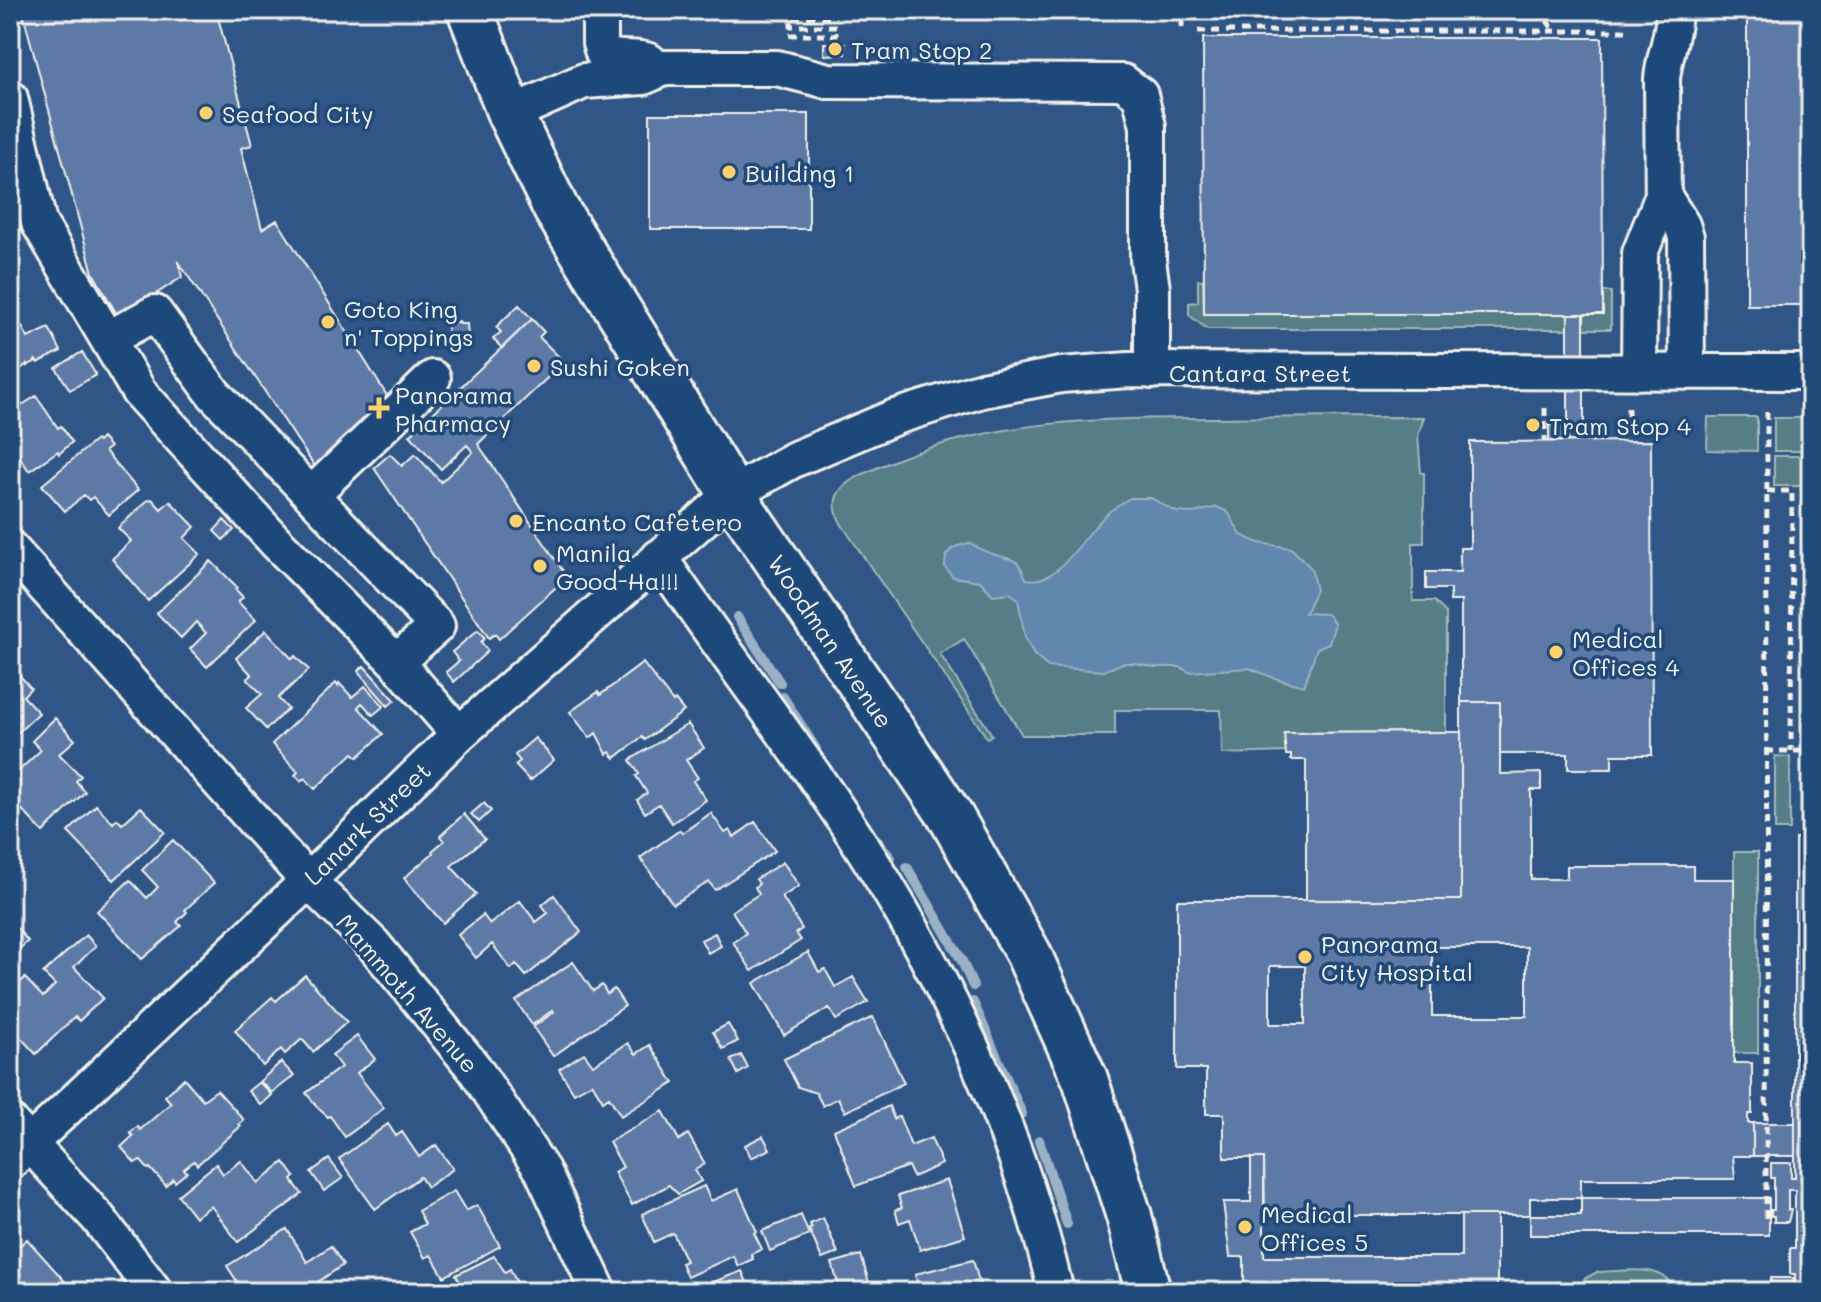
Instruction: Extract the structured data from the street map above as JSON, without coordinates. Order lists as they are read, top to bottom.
{
  "streets": {
    "main road": ["Woodman Avenue"],
    "street": ["Cantara Street", "Lanark Street", "Mammoth Avenue"]
  },
  "crossings": [
    ["Cantara Street", "Woodman Avenue"],
    ["Cantara Street", "Lanark Street"],
    ["Woodman Avenue", "Lanark Street"],
    ["Lanark Street", "Mammoth Avenue"]
  ],
  "places": {
    "other": [
      "Tram Stop 2",
      "Seafood City",
      "Building 1",
      "Goto King n' Toppings",
      "Sushi Goken",
      "Tram Stop 4",
      "Encanto Cafetero",
      "Manila Good-Ha!!!",
      "Medical Offices 4",
      "Panorama City Hospital",
      "Medical Offices 5"
    ],
    "health": ["Panorama Pharmacy"]
  }
}
